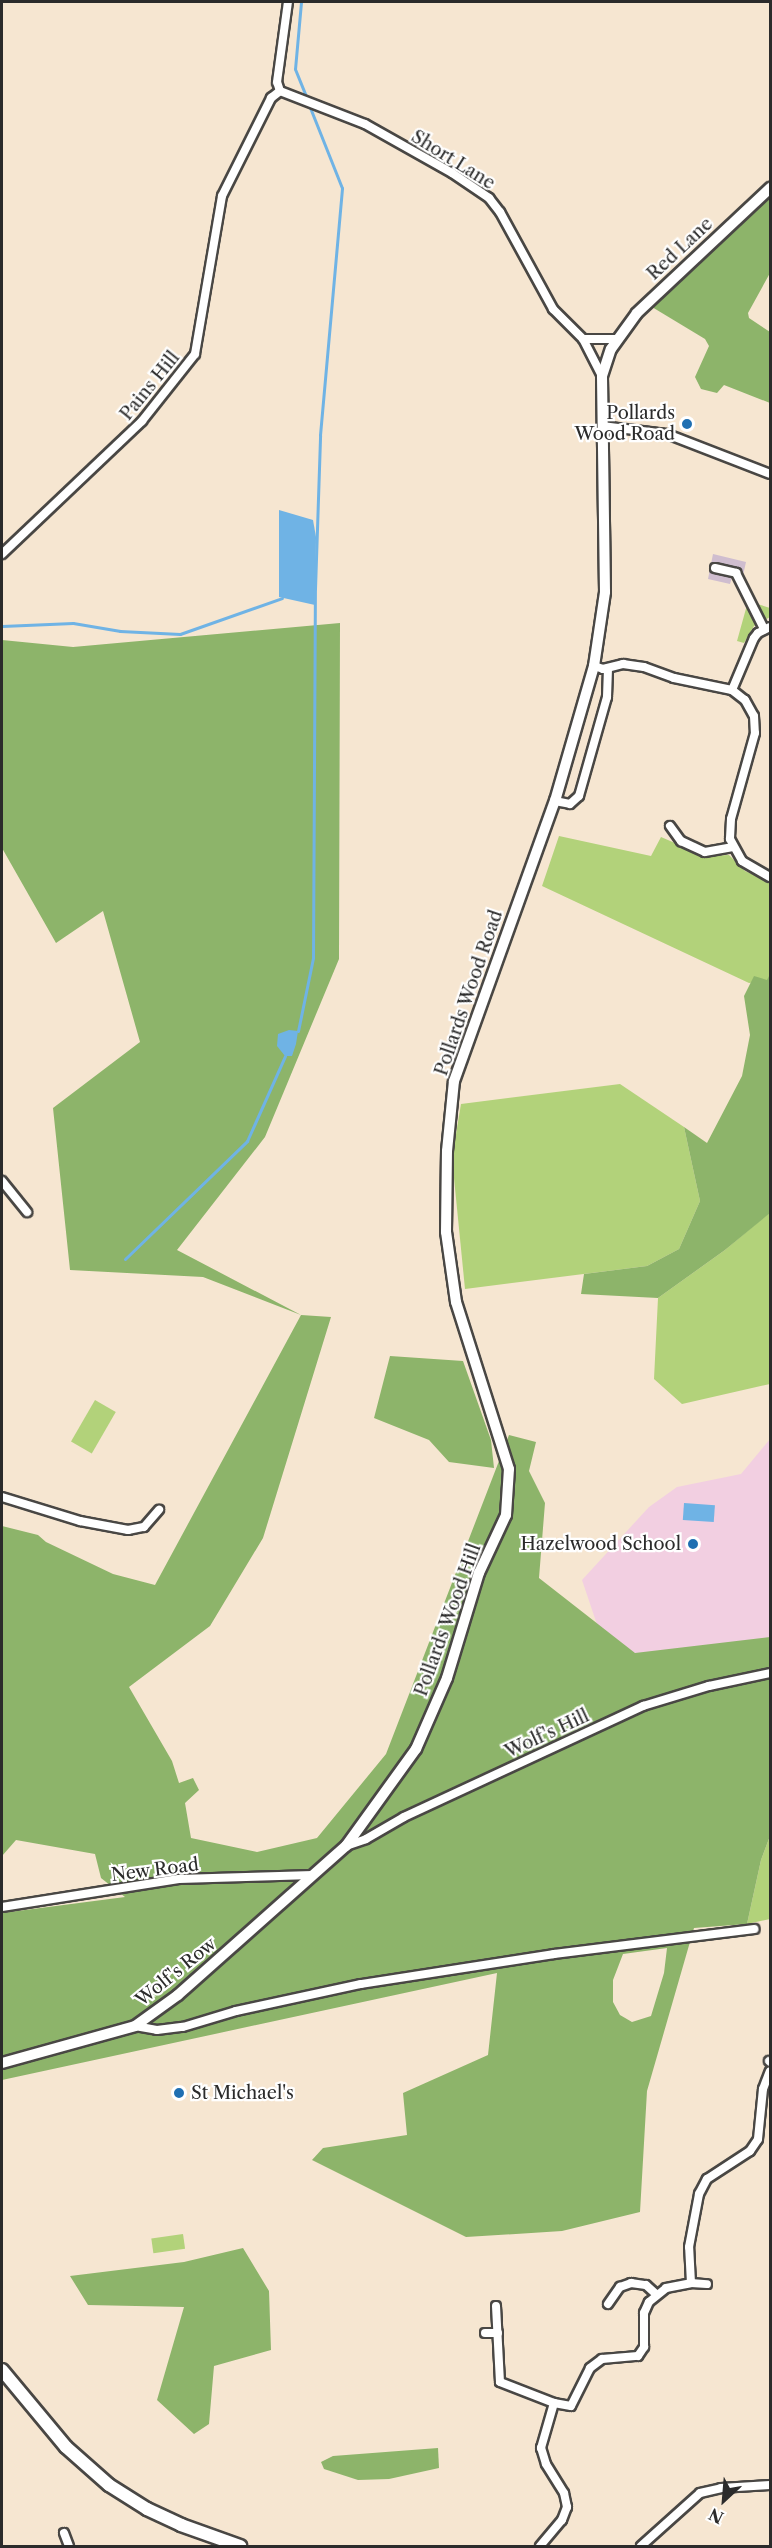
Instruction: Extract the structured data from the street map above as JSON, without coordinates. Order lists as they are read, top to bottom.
{
  "streets": {
    "street": [
      "Short Lane",
      "Red Lane",
      "Pains Hill",
      "Pollards Wood Road",
      "Pollards Wood Hill",
      "Wolf's Hill",
      "New Road",
      "Wolf's Row"
    ]
  },
  "crossings": [
    ["Short Lane", "Pains Hill"],
    ["Short Lane", "Pollards Wood Road"],
    ["Red Lane", "Pollards Wood Road"],
    ["Pollards Wood Road", "Pollards Wood Hill"],
    ["Pollards Wood Hill", "Wolf's Hill"],
    ["Pollards Wood Hill", "New Road"],
    ["Pollards Wood Hill", "Wolf's Row"],
    ["New Road", "Wolf's Row"]
  ],
  "places": ["Pollards Wood Road", "Hazelwood School", "St Michael's"],
  "north": "bottom left"
}
